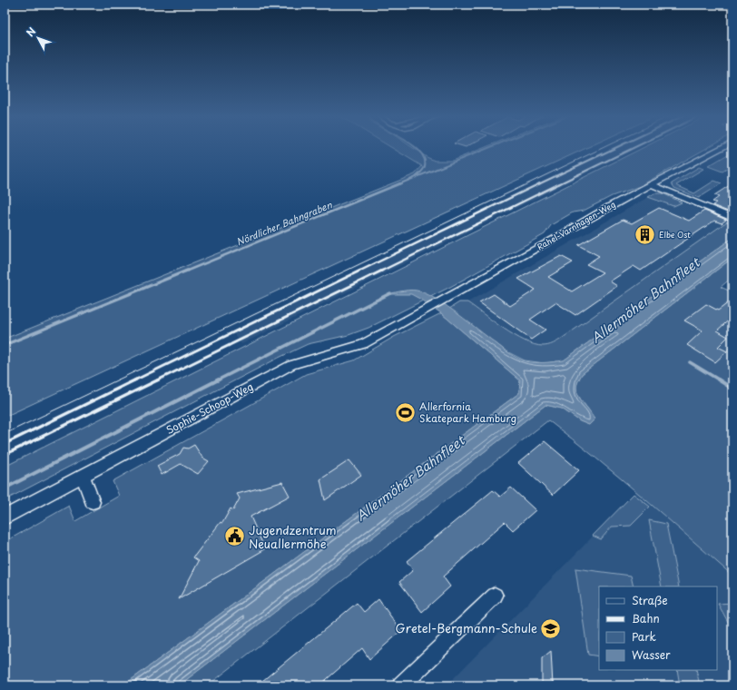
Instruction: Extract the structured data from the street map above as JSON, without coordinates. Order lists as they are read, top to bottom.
{
  "streets": {
    "street": ["Rahel-Varnhagen-Weg", "Sophie-Schoop-Weg"]
  },
  "crossings": [
    ["Rahel-Varnhagen-Weg", "Sophie-Schoop-Weg"]
  ],
  "water": ["Nördlicher Bahngraben", "Allermöher Bahnfleet"],
  "places": {
    "building": ["Elbe Ost"],
    "sports": ["Allerfornia Skatepark Hamburg"],
    "public building": ["Jugendzentrum Neuallermöhe"],
    "school or university": ["Gretel-Bergmann-Schule"]
  },
  "legend": [
    "Straße",
    "Bahn",
    "Park",
    "Wasser"
  ],
  "north": "top left"
}
